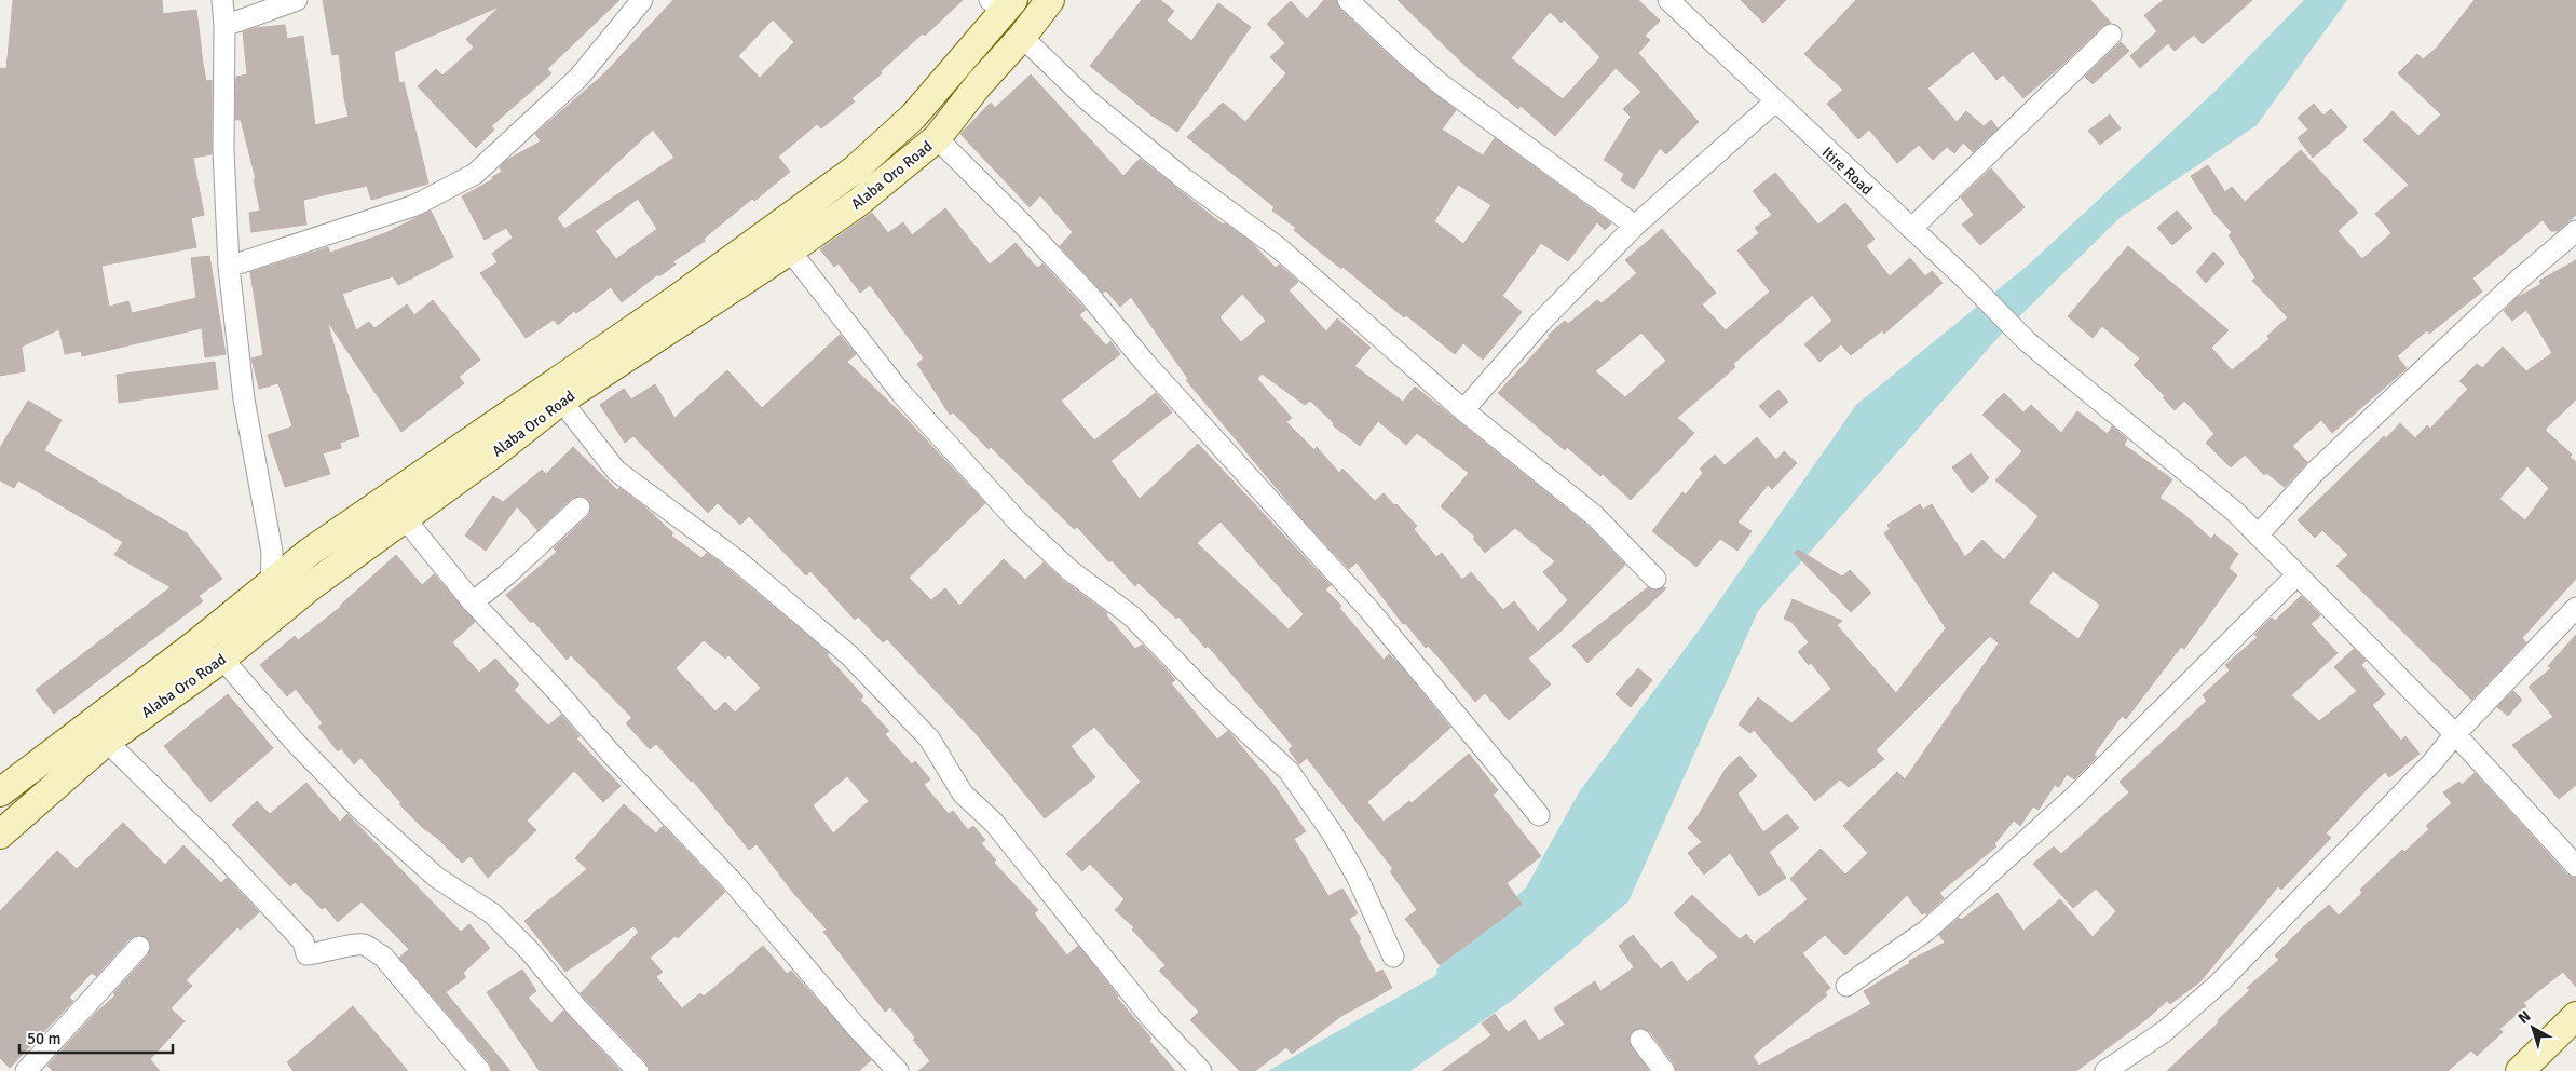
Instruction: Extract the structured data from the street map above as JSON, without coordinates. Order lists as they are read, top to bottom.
{
  "streets": {
    "main road": ["Alaba Oro Road"],
    "street": ["Itire Road"]
  },
  "scale_bar": "50 m",
  "north": "top left"
}
